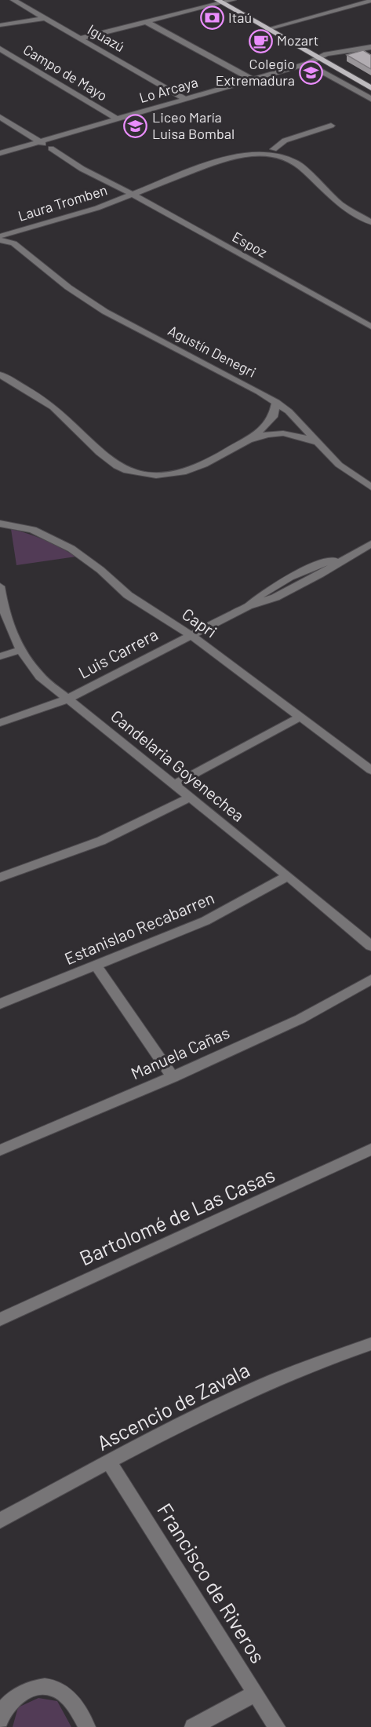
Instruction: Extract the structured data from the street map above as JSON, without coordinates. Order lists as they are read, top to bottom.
{
  "streets": {
    "street": [
      "Iguazú",
      "Campo de Mayo",
      "Lo Arcaya",
      "Laura Tromben",
      "Espoz",
      "Agustín Denegri",
      "Capri",
      "Luis Carrera",
      "Candelaria Goyenechea",
      "Estanislao Recabarren",
      "Manuela Cañas",
      "Bartolomé de Las Casas",
      "Ascencio de Zavala",
      "Francisco de Riveros"
    ]
  },
  "crossings": [
    ["Iguazú", "Lo Arcaya"],
    ["Campo de Mayo", "Lo Arcaya"],
    ["Lo Arcaya", "Espoz"],
    ["Laura Tromben", "Espoz"],
    ["Laura Tromben", "Agustín Denegri"],
    ["Capri", "Luis Carrera"],
    ["Luis Carrera", "Candelaria Goyenechea"],
    ["Candelaria Goyenechea", "Estanislao Recabarren"],
    ["Ascencio de Zavala", "Francisco de Riveros"]
  ],
  "places": {
    "bank": ["Itaú"],
    "cafe": ["Mozart"],
    "school or university": ["Colegio Extremadura", "Liceo María Luisa Bombal"]
  }
}
